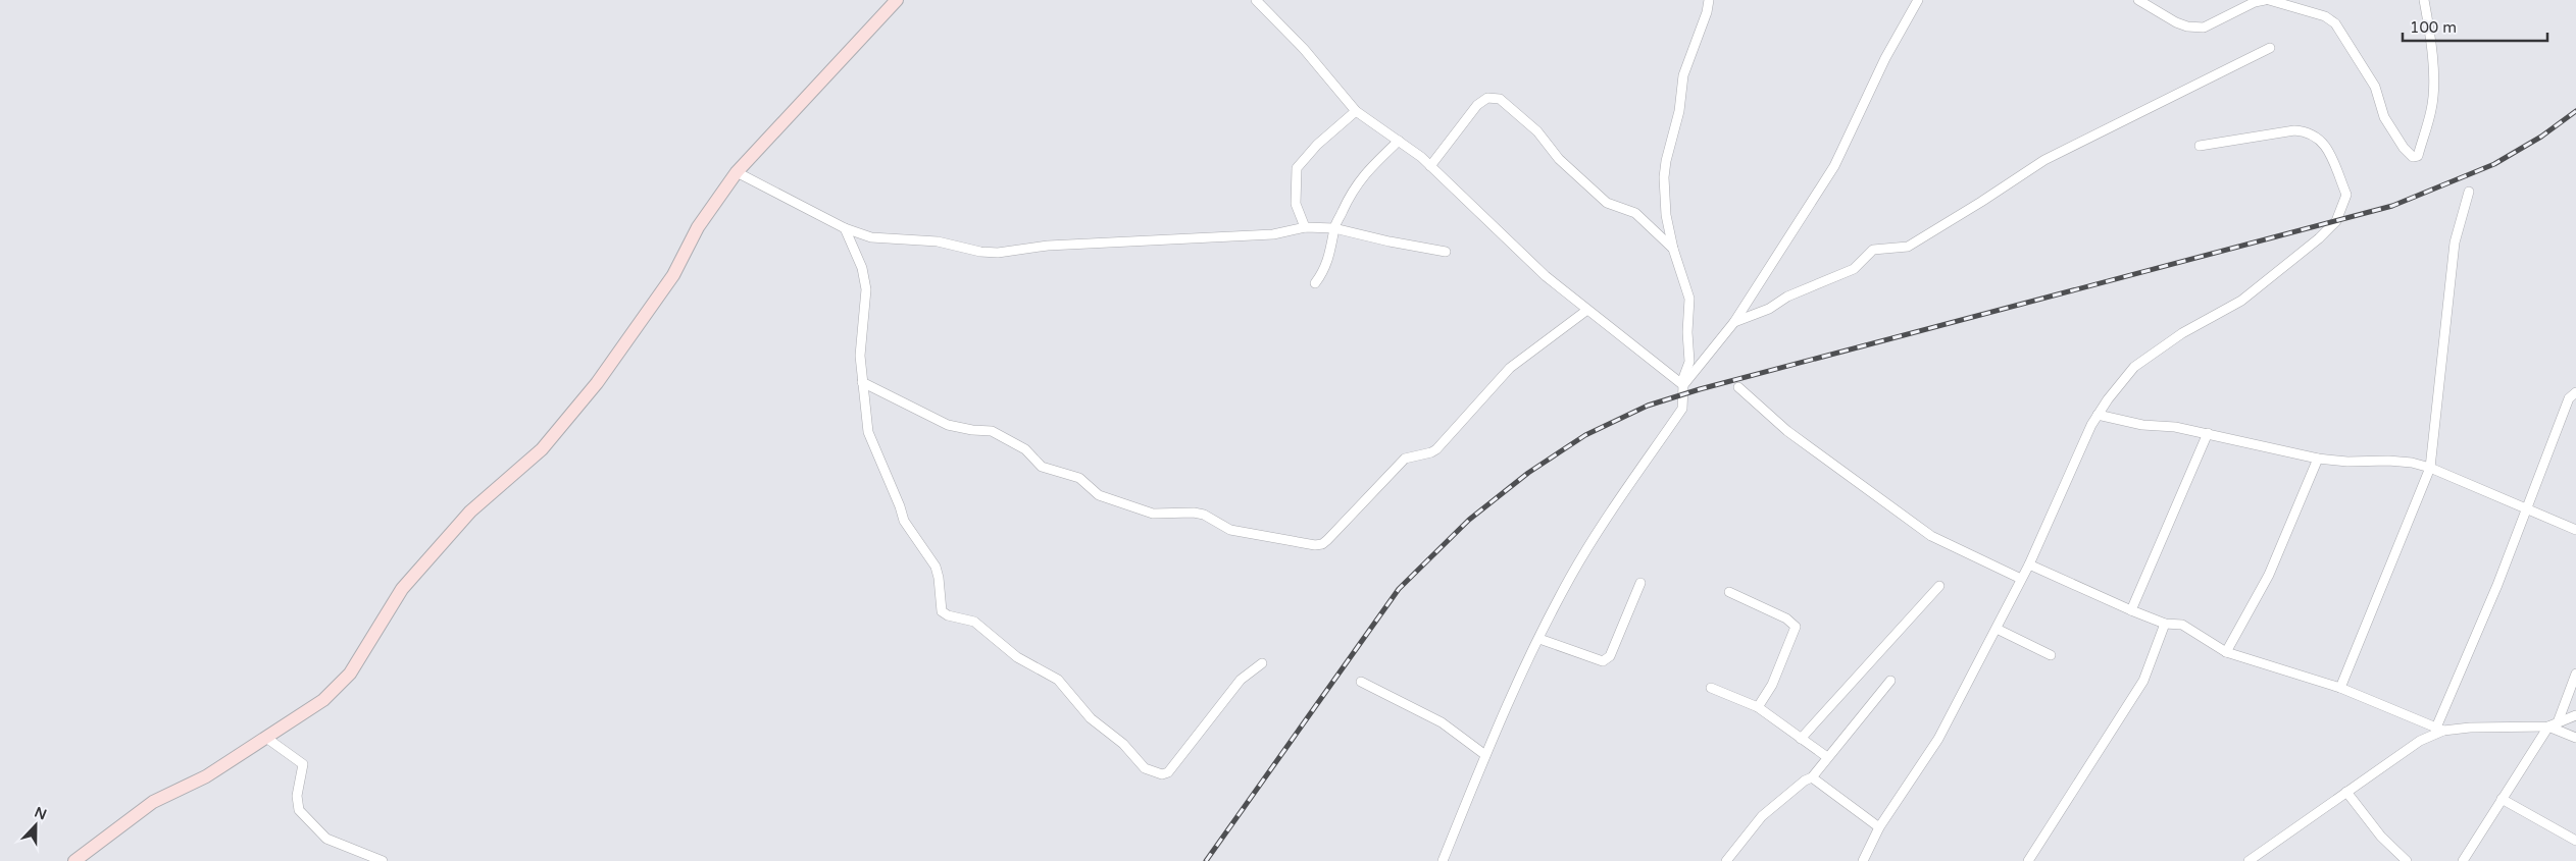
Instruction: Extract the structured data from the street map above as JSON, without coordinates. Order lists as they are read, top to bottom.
{
  "scale_bar": "100 m",
  "north": "top"
}
